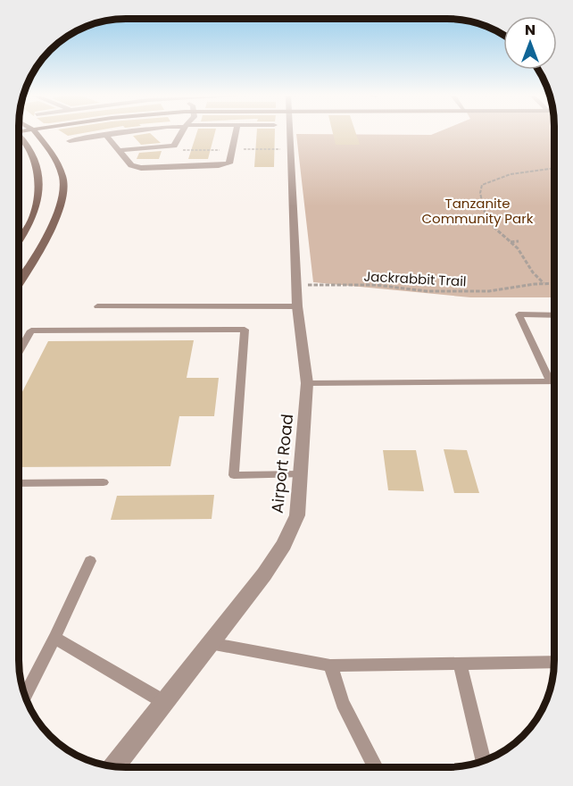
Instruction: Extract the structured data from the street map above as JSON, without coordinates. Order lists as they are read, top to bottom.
{
  "streets": {
    "street": ["Airport Road"],
    "path": ["Jackrabbit Trail"]
  },
  "crossings": [
    ["Jackrabbit Trail", "Airport Road"]
  ],
  "parks": ["Tanzanite Community Park"],
  "north": "top"
}
